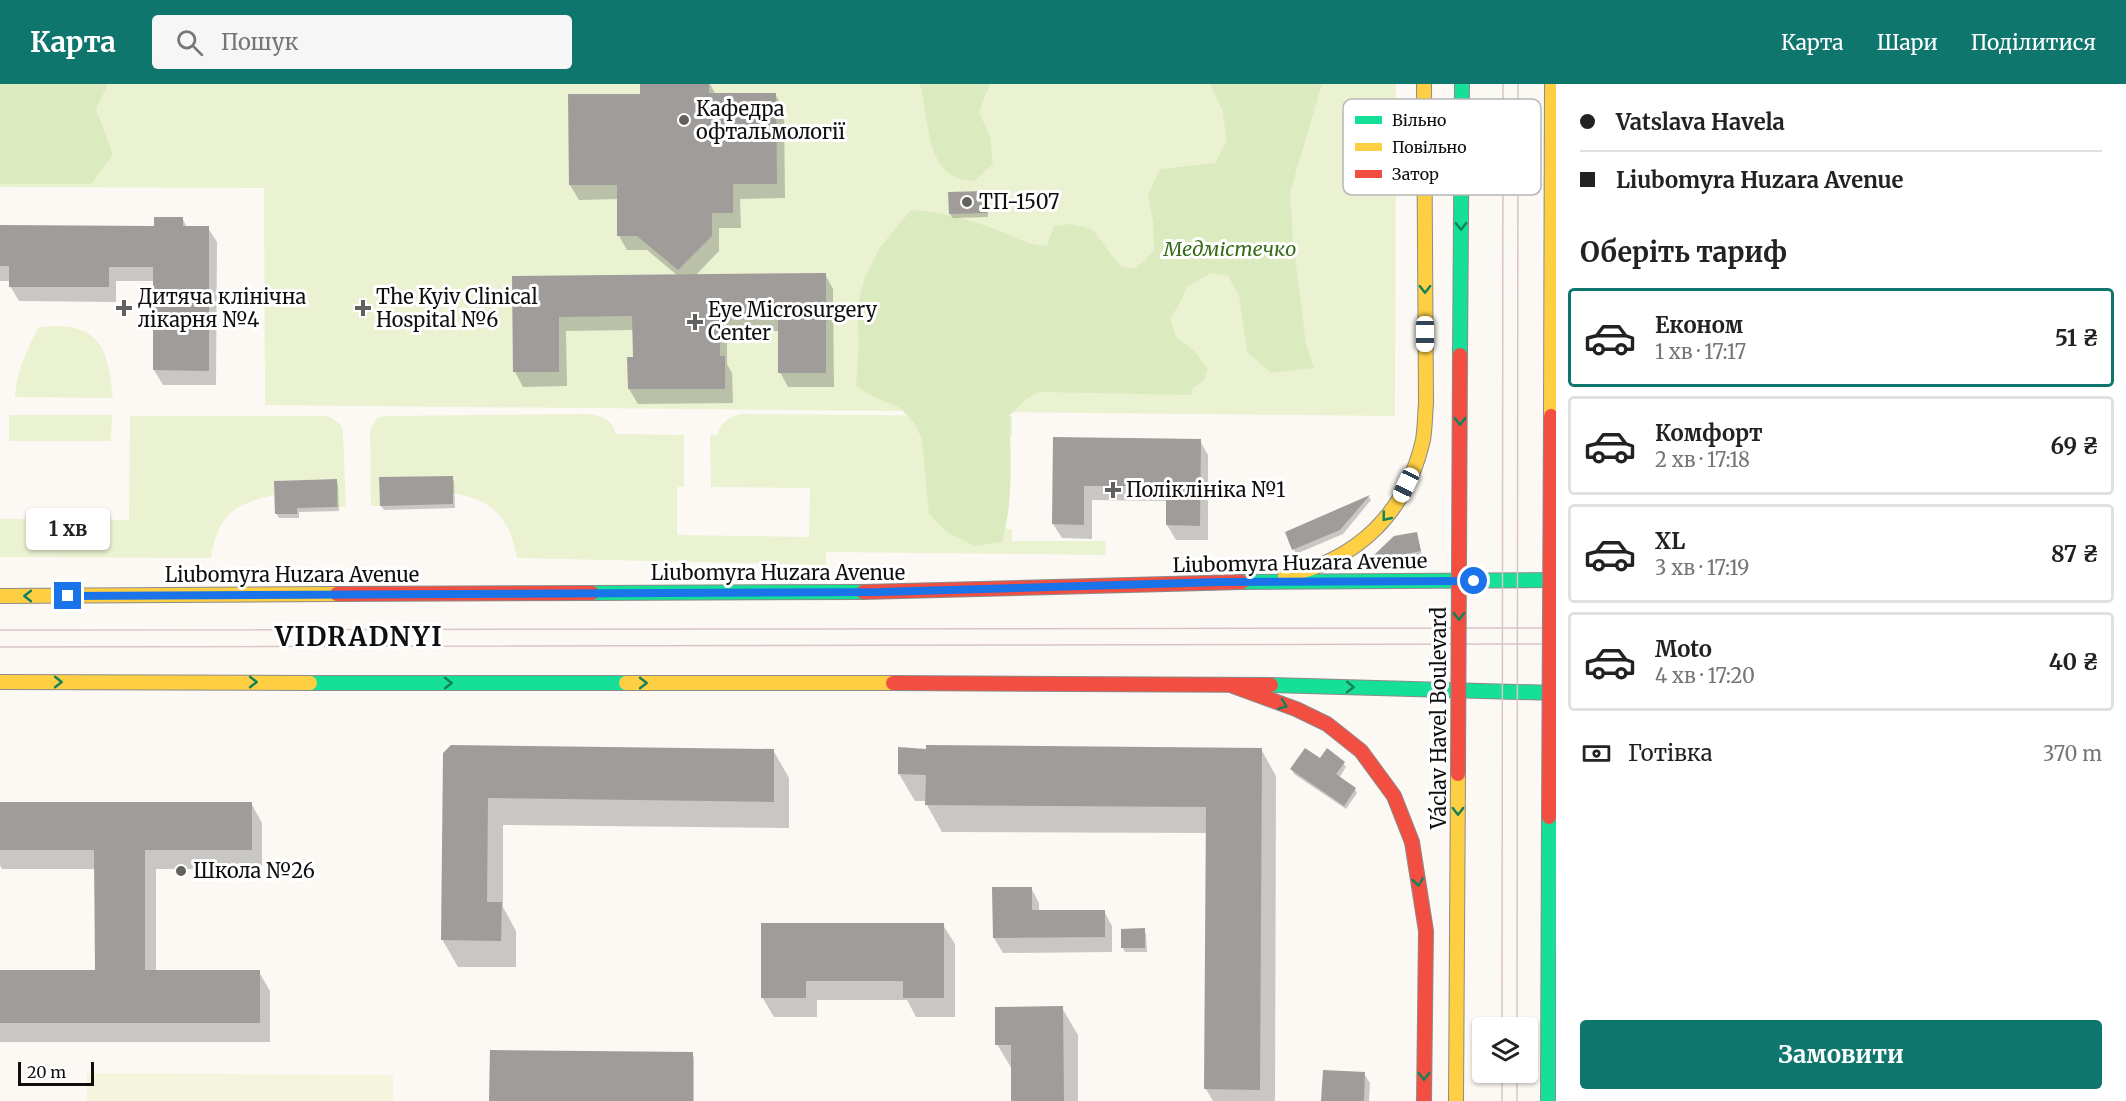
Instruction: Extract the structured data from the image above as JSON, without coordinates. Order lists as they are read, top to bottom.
{
  "streets": {
    "main road": ["Liubomyra Huzara Avenue", "Václav Havel Boulevard"]
  },
  "districts": ["VIDRADNYI"],
  "parks": ["Медмістечко"],
  "places": {
    "other": ["Кафедра офтальмології", "ТП-1507", "Школа №26"],
    "health": [
      "Дитяча клінічна лікарня №4",
      "The Kyiv Clinical Hospital №6",
      "Eye Microsurgery Center",
      "Поліклініка №1"
    ]
  },
  "legend": ["Вільно", "Повільно", "Затор"],
  "scale_bar": "20 m",
  "page": {
    "header": "Карта",
    "search": "Пошук",
    "nav": ["Карта", "Шари", "Поділитися"],
    "banner": ["Vatslava Havela", "Liubomyra Huzara Avenue"],
    "heading": "Оберіть тариф",
    "list": [
      {
        "name": "Економ",
        "note": "1 хв · 17:17",
        "value": "51 ₴"
      },
      {
        "name": "Комфорт",
        "note": "2 хв · 17:18",
        "value": "69 ₴"
      },
      {
        "name": "XL",
        "note": "3 хв · 17:19",
        "value": "87 ₴"
      },
      {
        "name": "Moto",
        "note": "4 хв · 17:20",
        "value": "40 ₴"
      }
    ],
    "bubble": "1 хв",
    "pay": ["Готівка", "370 m"],
    "buttons": "Замовити",
    "scale": "20 m"
  }
}
